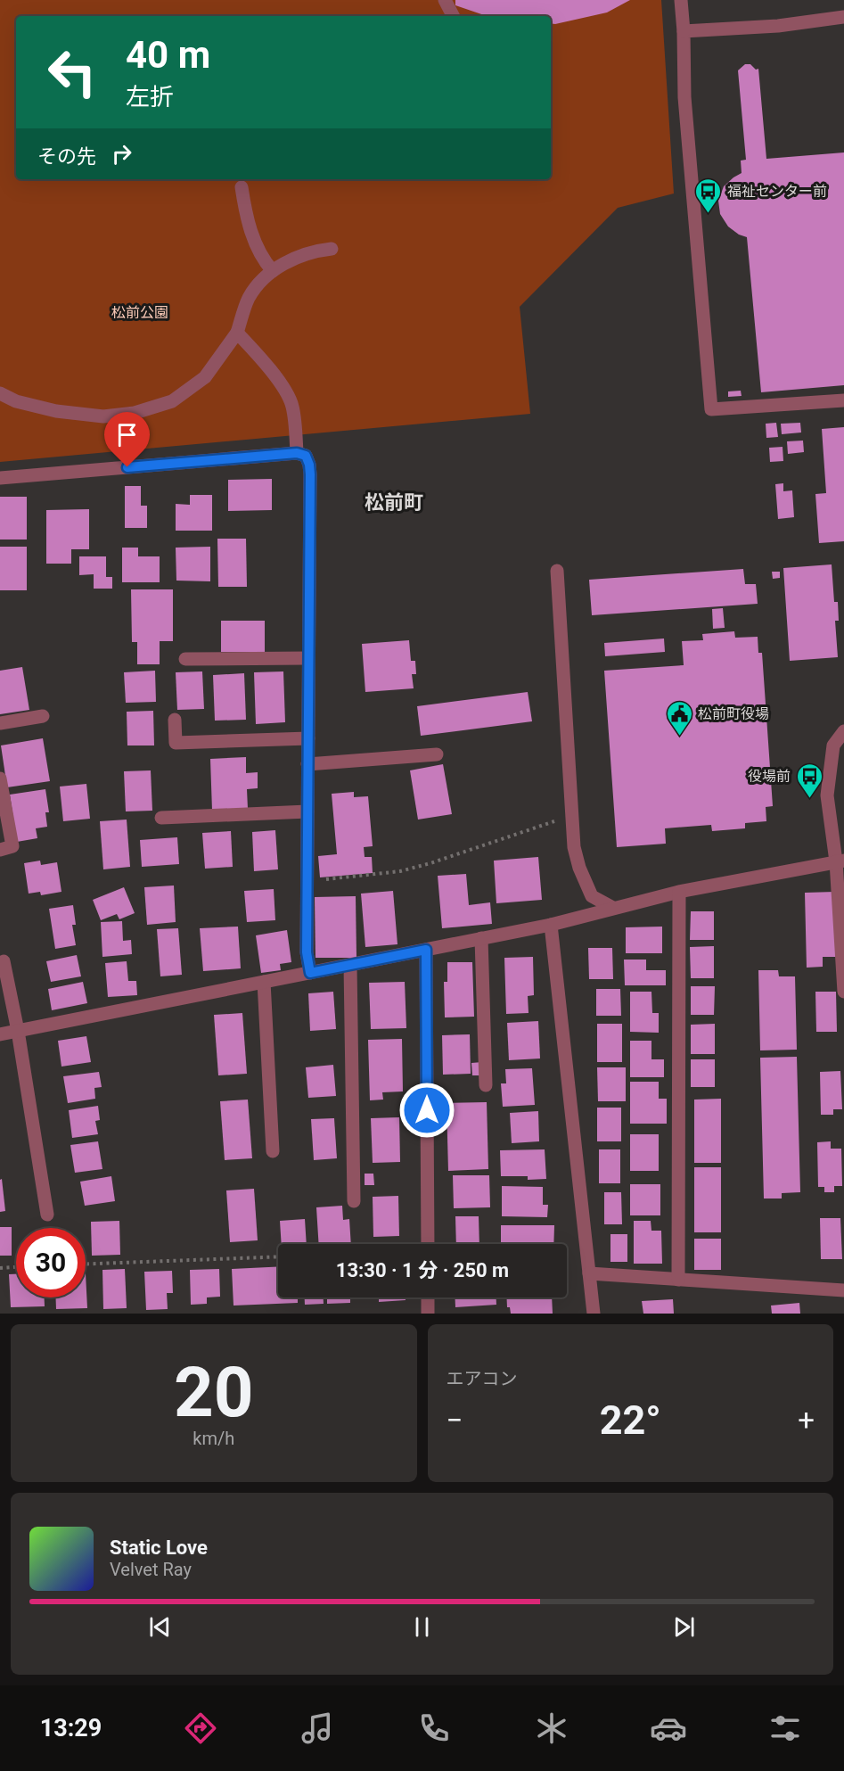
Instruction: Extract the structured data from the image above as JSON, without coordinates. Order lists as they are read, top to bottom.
{
  "districts": ["松前町"],
  "parks": ["松前公園"],
  "places": {
    "bus stop": ["福祉センター前", "役場前"],
    "public building": ["松前町役場"]
  },
  "page": {
    "turn": ["40 m", "左折"],
    "then": "その先",
    "limit": "30",
    "trip": "13:30 · 1 分 · 250 m",
    "tile": [
      ["20", "km/h"],
      "エアコン"
    ],
    "heat": ["−", "22°", "+"],
    "song": ["Static Love", "Velvet Ray"],
    "tabs": "13:29"
  }
}
